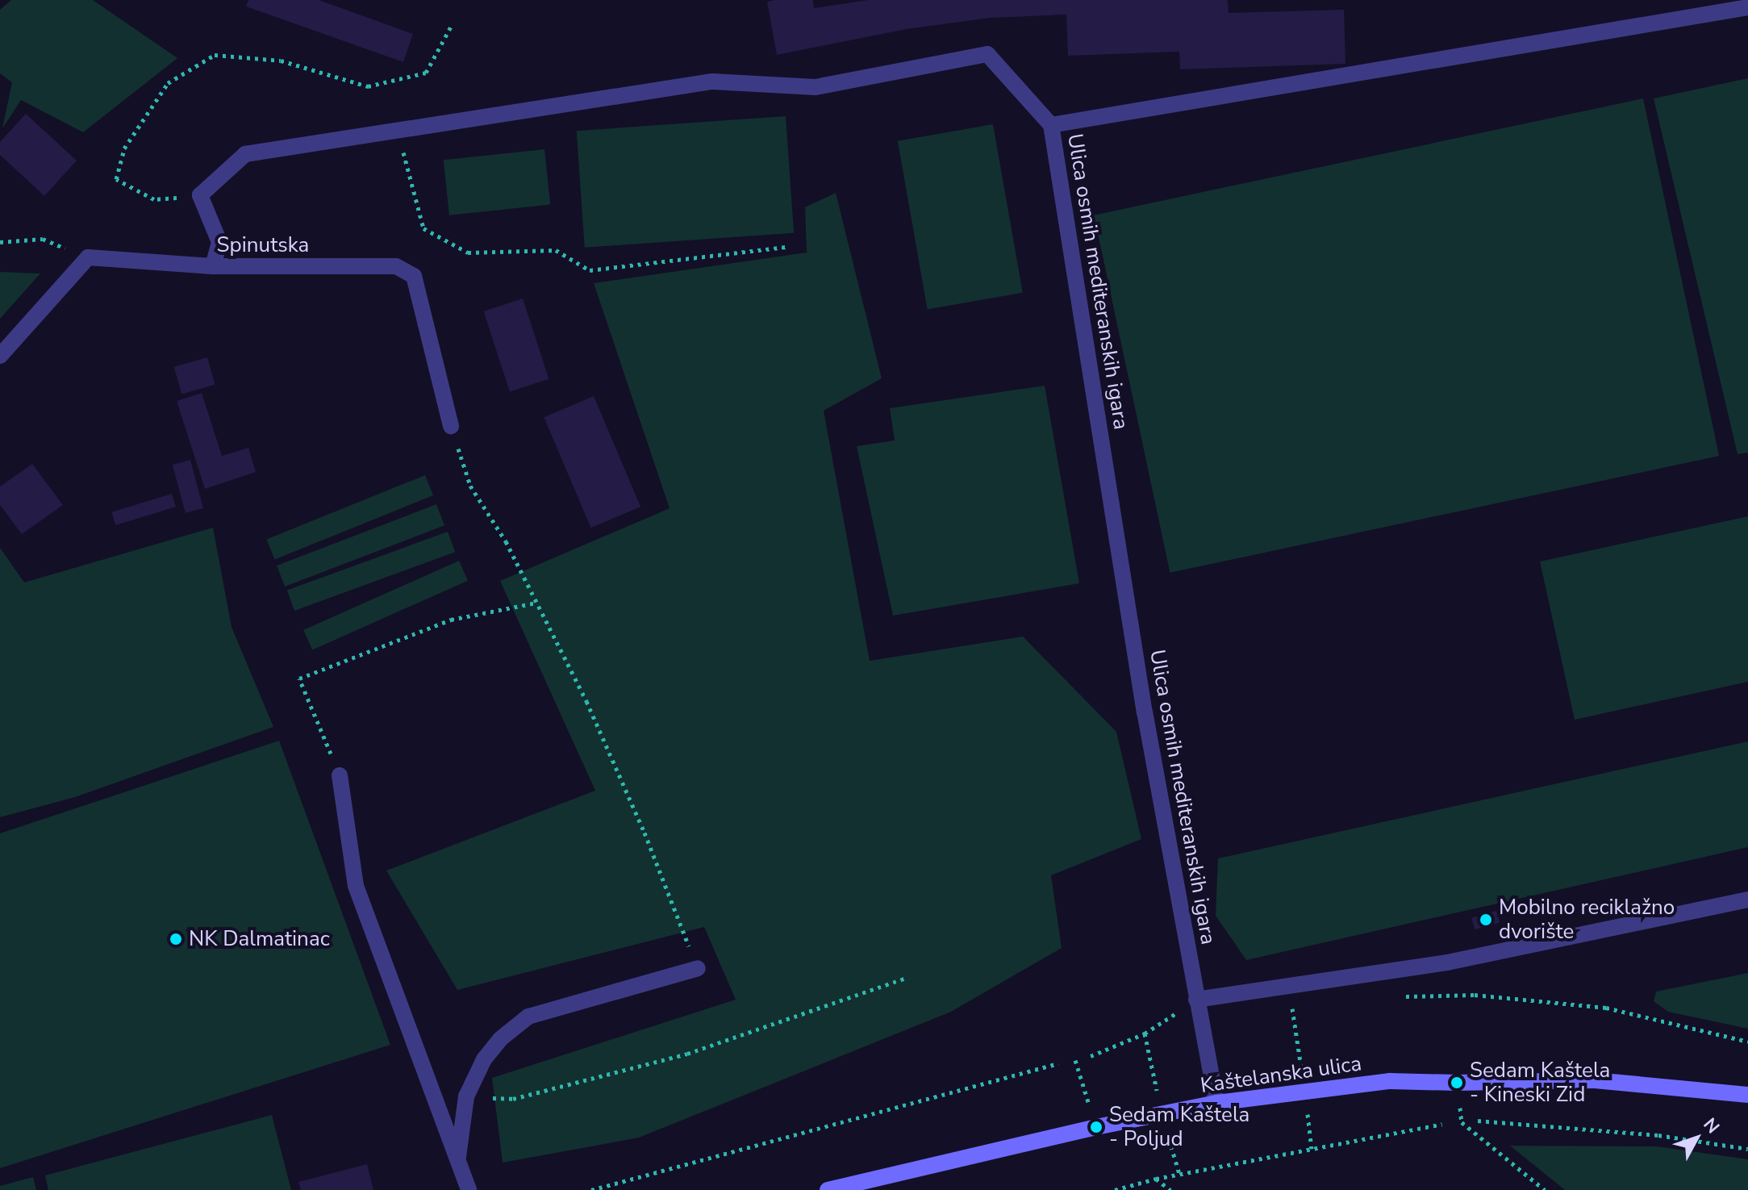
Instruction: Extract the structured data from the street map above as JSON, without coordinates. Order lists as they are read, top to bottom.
{
  "streets": {
    "main road": ["Kaštelanska ulica"],
    "street": ["Spinutska", "Ulica osmih mediteranskih igara"]
  },
  "crossings": [
    ["Ulica osmih mediteranskih igara", "Kaštelanska ulica"]
  ],
  "places": [
    "Mobilno reciklažno dvorište",
    "NK Dalmatinac",
    "Sedam Kaštela - Kineski Zid",
    "Sedam Kaštela - Poljud"
  ],
  "north": "top right"
}
